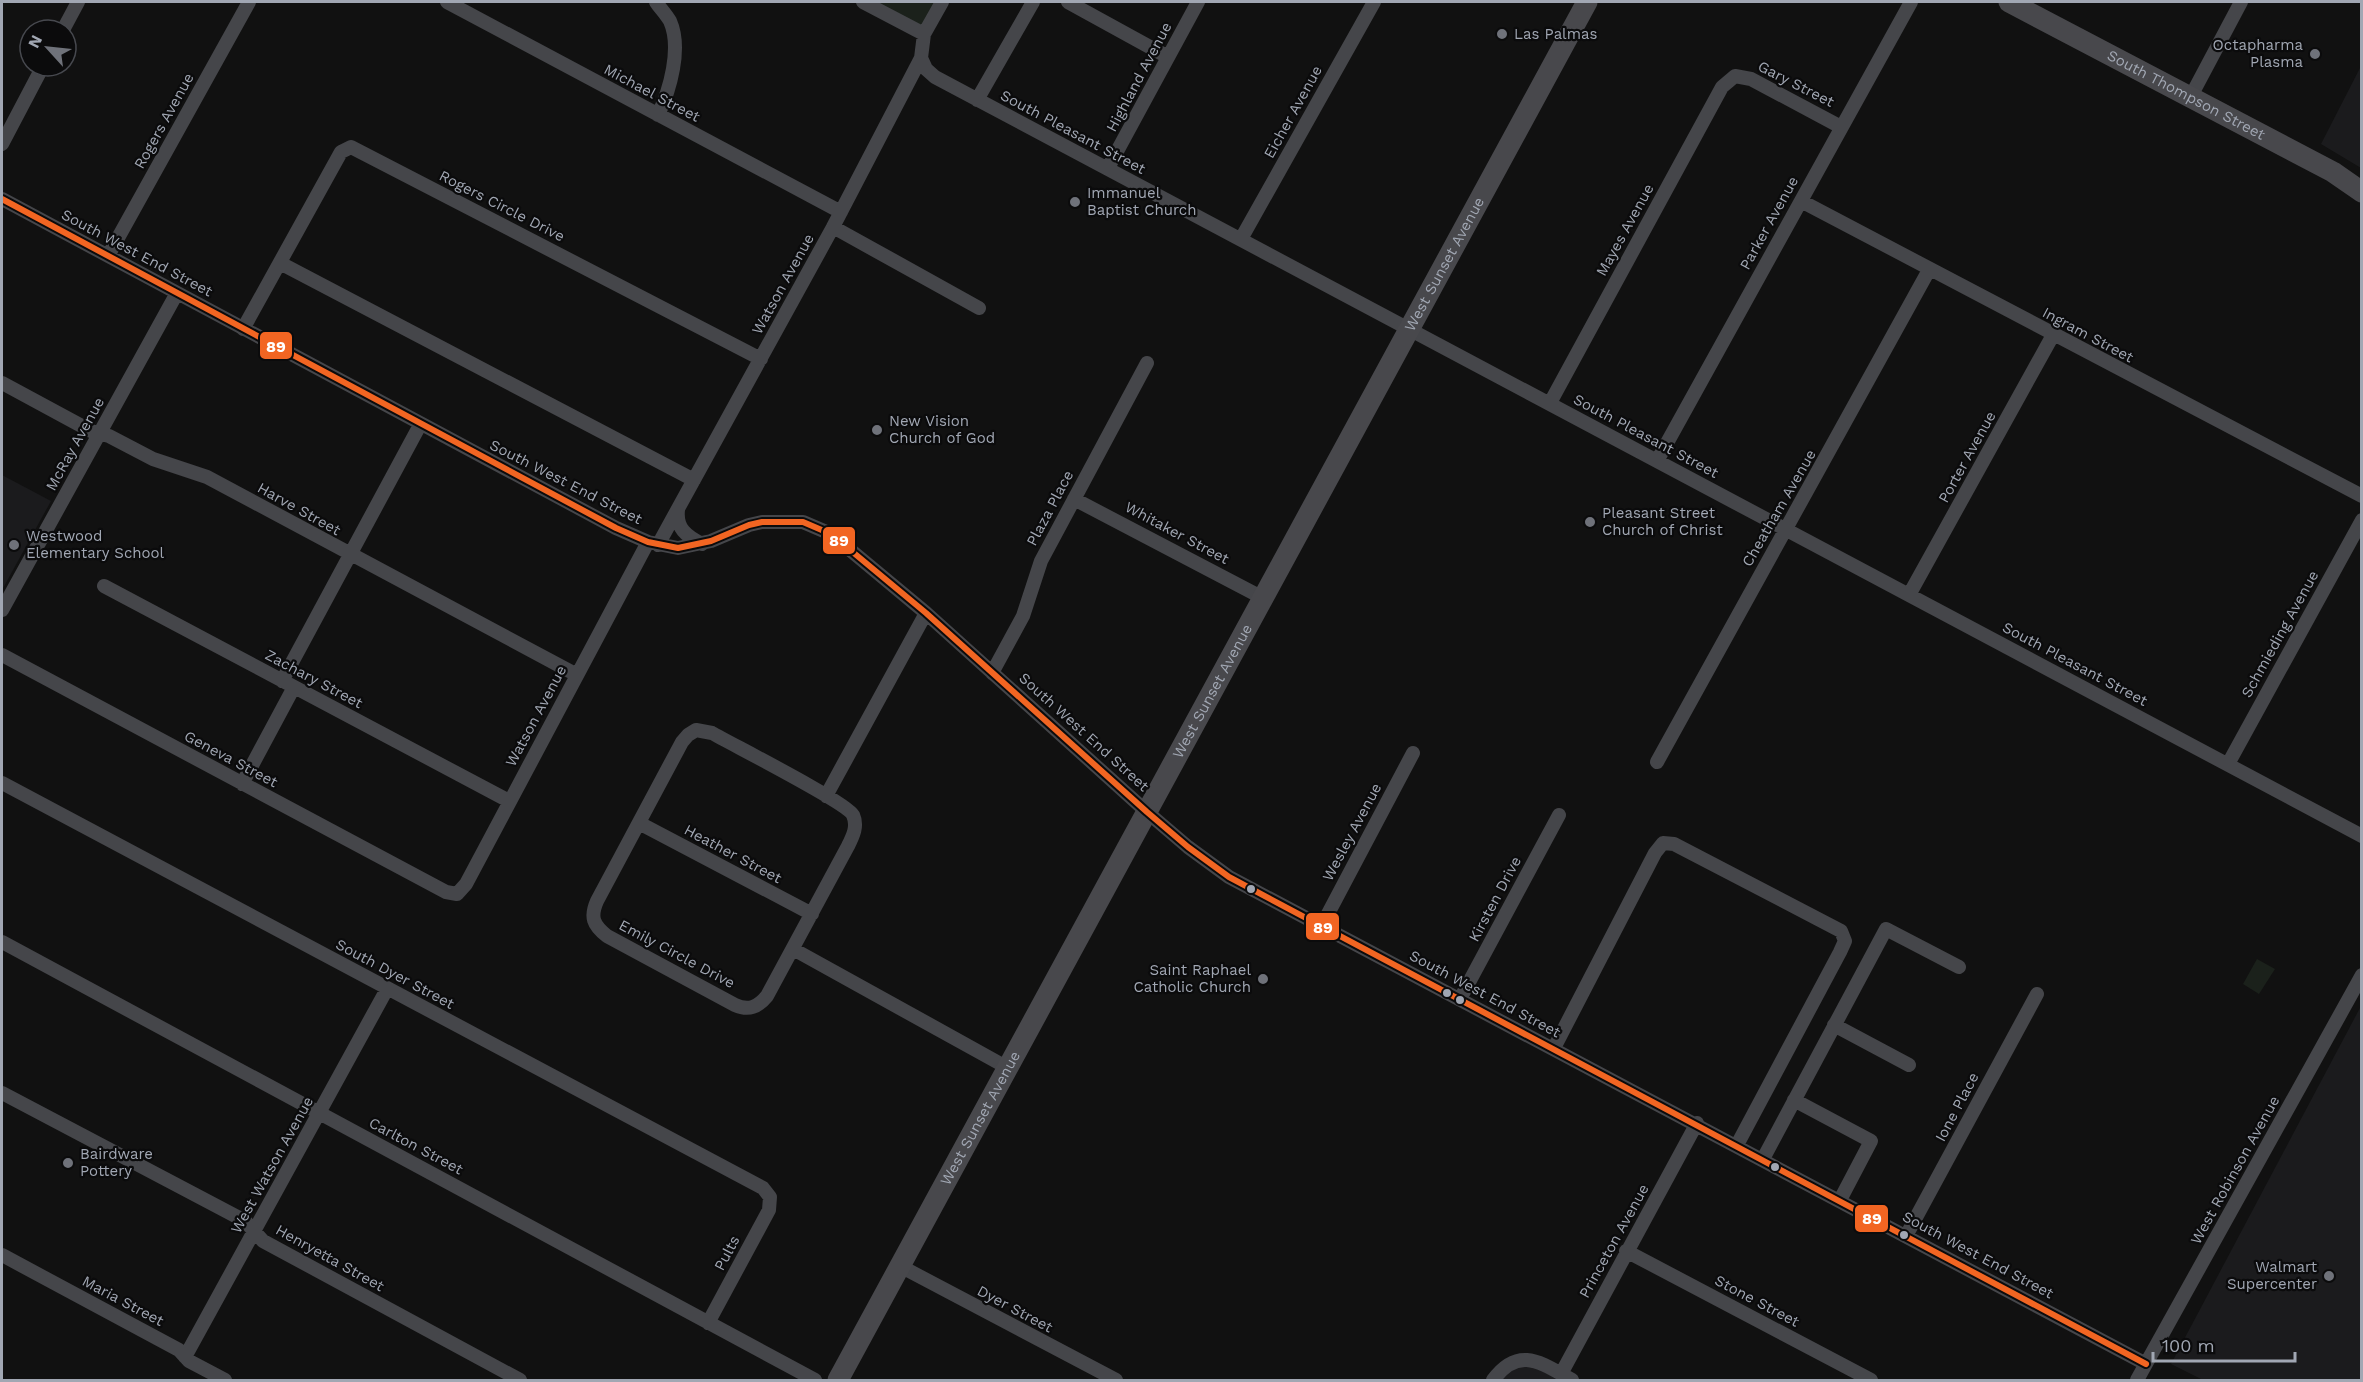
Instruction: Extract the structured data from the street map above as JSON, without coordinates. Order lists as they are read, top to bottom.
{
  "streets": {
    "highway": ["South Thompson Street", "West Sunset Avenue"],
    "street": [
      "Highland Avenue",
      "Gary Street",
      "Michael Street",
      "Eicher Avenue",
      "Rogers Avenue",
      "South Pleasant Street",
      "Rogers Circle Drive",
      "Parker Avenue",
      "Mayes Avenue",
      "South West End Street",
      "Watson Avenue",
      "Ingram Street",
      "McRay Avenue",
      "Porter Avenue",
      "Plaza Place",
      "Cheatham Avenue",
      "Harve Street",
      "Whitaker Street",
      "Schmieding Avenue",
      "Zachary Street",
      "Geneva Street",
      "Wesley Avenue",
      "Heather Street",
      "Kirsten Drive",
      "Emily Circle Drive",
      "South Dyer Street",
      "Ione Place",
      "Carlton Street",
      "West Watson Avenue",
      "West Robinson Avenue",
      "Princeton Avenue",
      "Pults",
      "Henryetta Street",
      "Maria Street",
      "Stone Street",
      "Dyer Street"
    ]
  },
  "crossings": [
    ["Highland Avenue", "South Pleasant Street"],
    ["Gary Street", "Parker Avenue"],
    ["Gary Street", "Mayes Avenue"],
    ["Michael Street", "Watson Avenue"],
    ["Eicher Avenue", "South Pleasant Street"],
    ["Rogers Avenue", "South West End Street"],
    ["South Pleasant Street", "Parker Avenue"],
    ["South Pleasant Street", "Mayes Avenue"],
    ["South Pleasant Street", "West Sunset Avenue"],
    ["South Pleasant Street", "Watson Avenue"],
    ["South Pleasant Street", "Porter Avenue"],
    ["South Pleasant Street", "Cheatham Avenue"],
    ["South Pleasant Street", "Schmieding Avenue"],
    ["Rogers Circle Drive", "South West End Street"],
    ["Rogers Circle Drive", "Watson Avenue"],
    ["Parker Avenue", "Ingram Street"],
    ["South West End Street", "West Sunset Avenue"],
    ["South West End Street", "Watson Avenue"],
    ["South West End Street", "McRay Avenue"],
    ["South West End Street", "Plaza Place"],
    ["South West End Street", "Wesley Avenue"],
    ["South West End Street", "Kirsten Drive"],
    ["South West End Street", "Ione Place"],
    ["South West End Street", "West Robinson Avenue"],
    ["South West End Street", "Princeton Avenue"],
    ["West Sunset Avenue", "Whitaker Street"],
    ["West Sunset Avenue", "Dyer Street"],
    ["Watson Avenue", "Harve Street"],
    ["Watson Avenue", "Zachary Street"],
    ["Watson Avenue", "Geneva Street"],
    ["Ingram Street", "Porter Avenue"],
    ["Ingram Street", "Cheatham Avenue"],
    ["McRay Avenue", "Harve Street"],
    ["Plaza Place", "Whitaker Street"],
    ["Heather Street", "Emily Circle Drive"],
    ["South Dyer Street", "West Watson Avenue"],
    ["South Dyer Street", "Pults"],
    ["Carlton Street", "West Watson Avenue"],
    ["Carlton Street", "Pults"],
    ["West Watson Avenue", "Henryetta Street"],
    ["West Watson Avenue", "Maria Street"],
    ["Princeton Avenue", "Stone Street"]
  ],
  "places": [
    "Las Palmas",
    "Octapharma Plasma",
    "Immanuel Baptist Church",
    "New Vision Church of God",
    "Pleasant Street Church of Christ",
    "Westwood Elementary School",
    "Saint Raphael Catholic Church",
    "Bairdware Pottery",
    "Walmart Supercenter"
  ],
  "lines": ["transit line 89"],
  "scale_bar": "100 m",
  "north": "top left"
}
